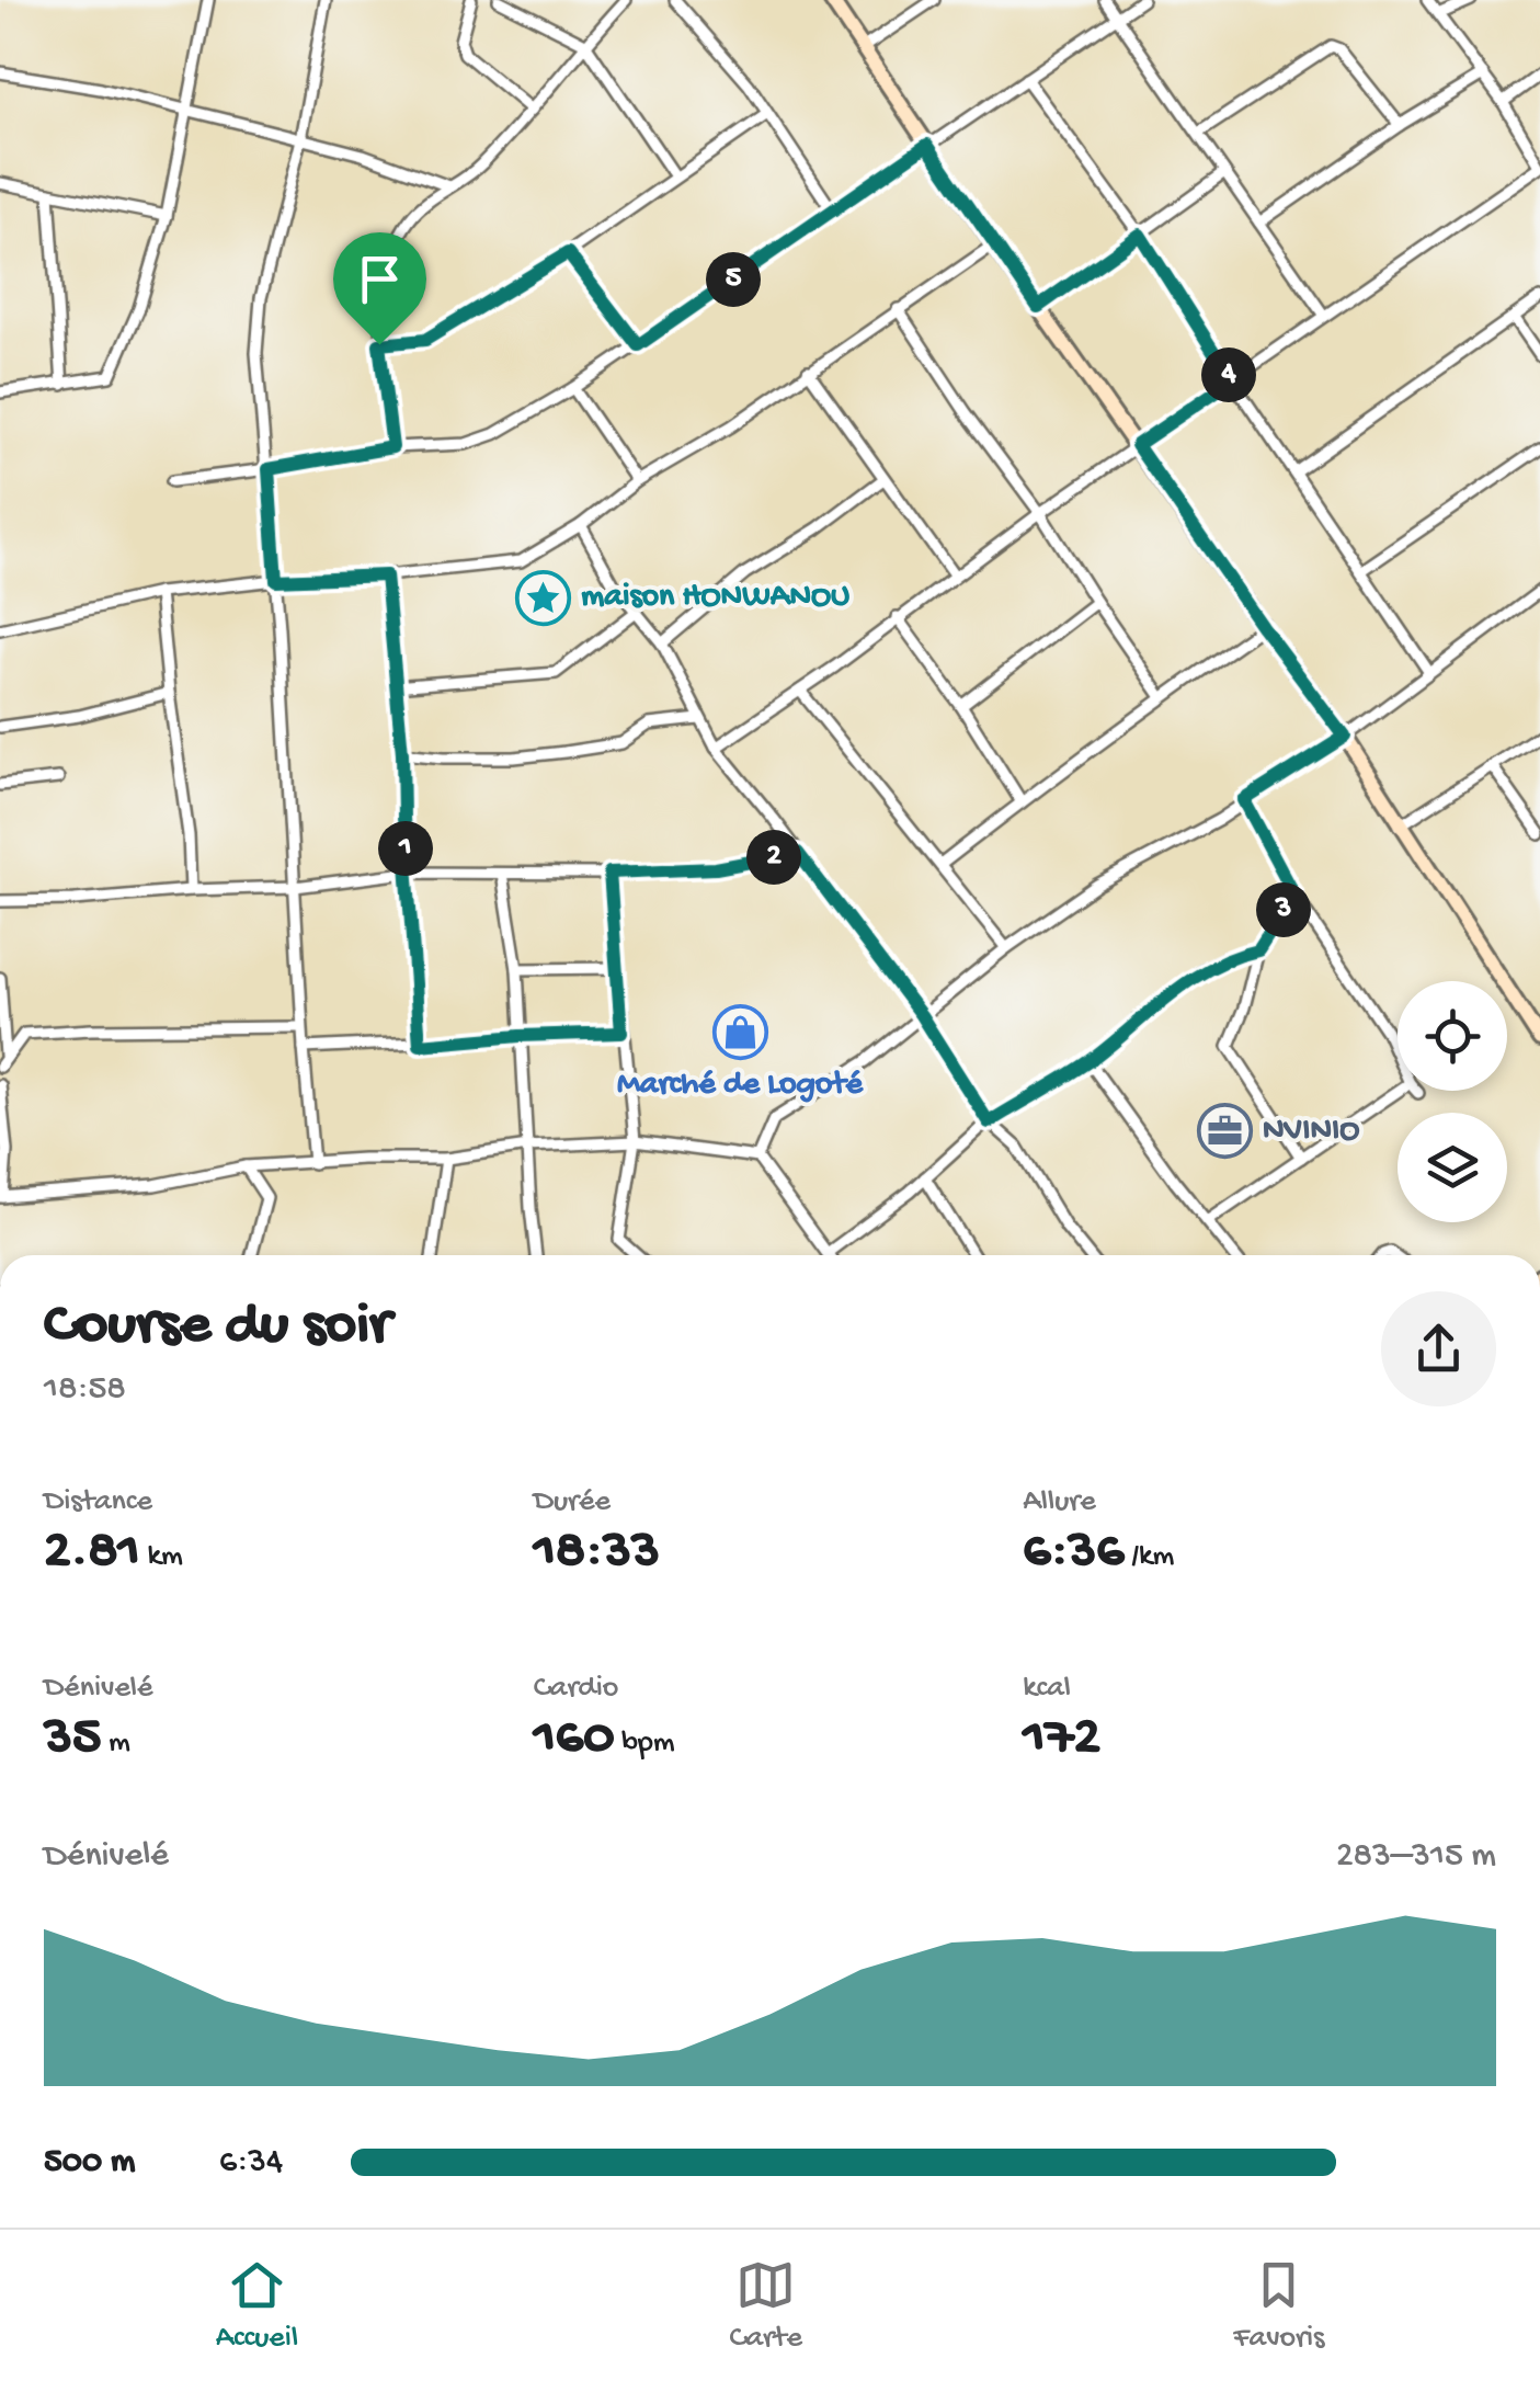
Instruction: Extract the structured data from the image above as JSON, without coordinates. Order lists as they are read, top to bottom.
{
  "places": {
    "place": ["maison HONWANOU"],
    "shop": ["Marché de Logoté"],
    "office": ["NVINIO"]
  },
  "page": {
    "pins": [
      "5",
      "4",
      "1",
      "2",
      "3"
    ],
    "heading": ["Course du soir", "18:58"],
    "stats": [
      ["Distance", "2.81 km"],
      ["Durée", "18:33"],
      ["Allure", "6:36 /km"],
      ["Dénivelé", "35 m"],
      ["Cardio", "160 bpm"],
      ["kcal", "172"]
    ],
    "chart": ["Dénivelé", "283–315 m"],
    "list": [
      {
        "name": "500 m",
        "note": "6:34"
      }
    ],
    "tabs": ["Accueil", "Carte", "Favoris"]
  }
}
